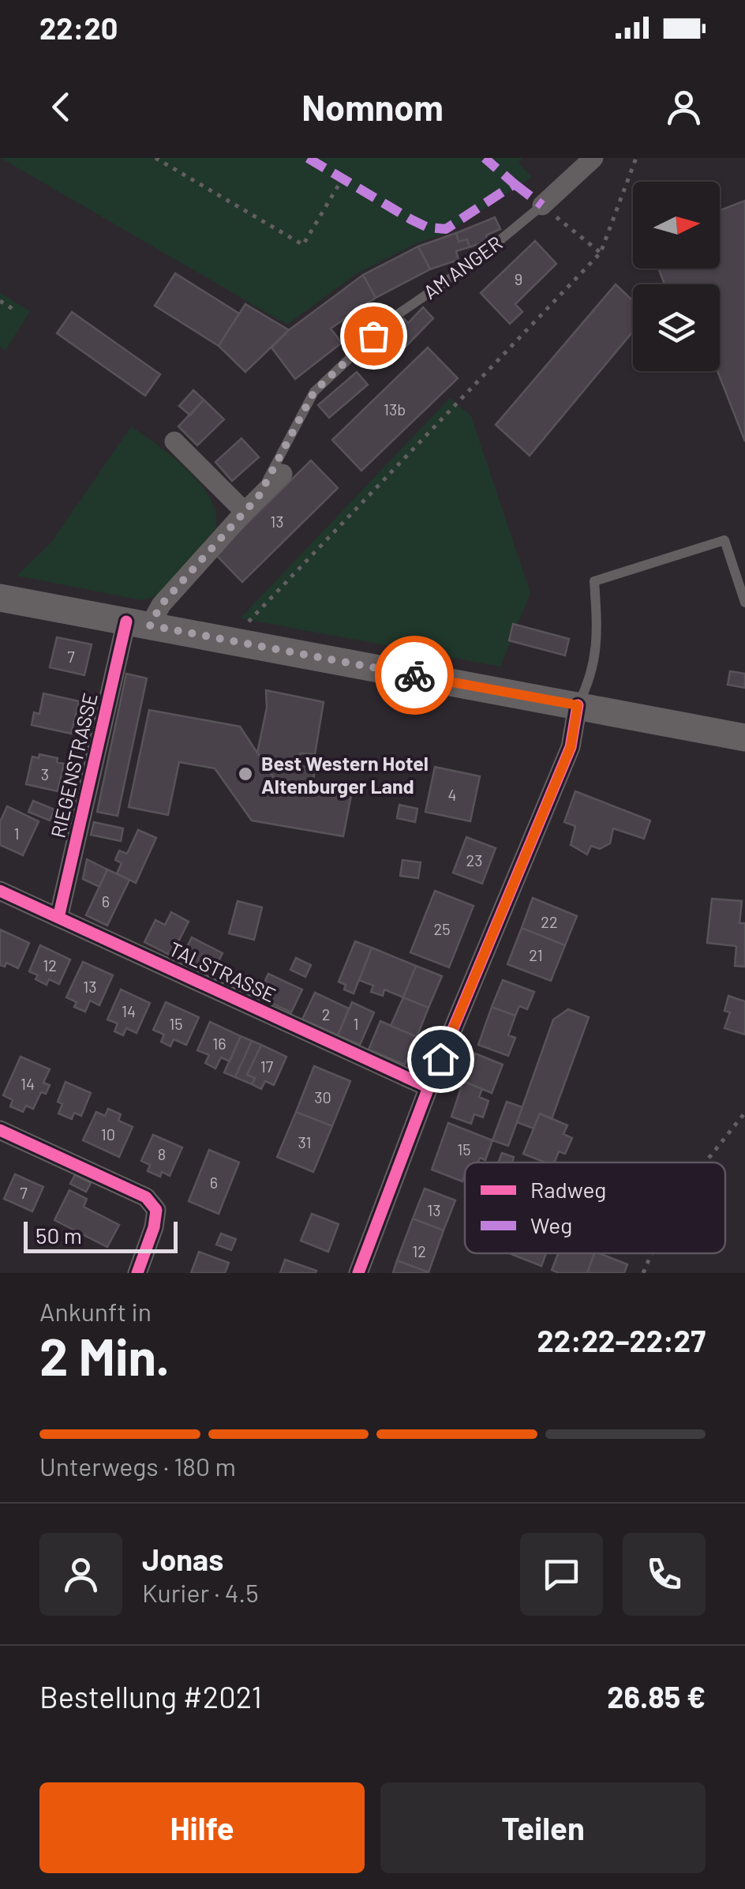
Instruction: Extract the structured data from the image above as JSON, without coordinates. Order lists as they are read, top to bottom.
{
  "streets": {
    "street": ["AM ANGER", "RIEGENSTRASSE", "TALSTRASSE"]
  },
  "crossings": [
    ["AM ANGER", "RIEGENSTRASSE"],
    ["RIEGENSTRASSE", "TALSTRASSE"]
  ],
  "places": ["Best Western Hotel Altenburger Land"],
  "house_numbers": [
    "9",
    "13b",
    "13",
    "7",
    "3",
    "4",
    "1",
    "23",
    "6",
    "22",
    "25",
    "21",
    "12",
    "13",
    "14",
    "2",
    "15",
    "1",
    "16",
    "17",
    "14",
    "30",
    "10",
    "31",
    "15",
    "8",
    "6",
    "7",
    "13",
    "12"
  ],
  "legend": ["Radweg", "Weg"],
  "scale_bar": "50 m",
  "north": "right",
  "page": {
    "status": "22:20",
    "header": "Nomnom",
    "scale": "50 m",
    "heading": ["2 Min.", "Ankunft in", "22:22–22:27"],
    "panel": [
      "Jonas",
      "Kurier · 4.5",
      "Bestellung #2021",
      "26.85 €"
    ],
    "bar": "Unterwegs · 180 m",
    "buttons": ["Hilfe", "Teilen"]
  }
}
